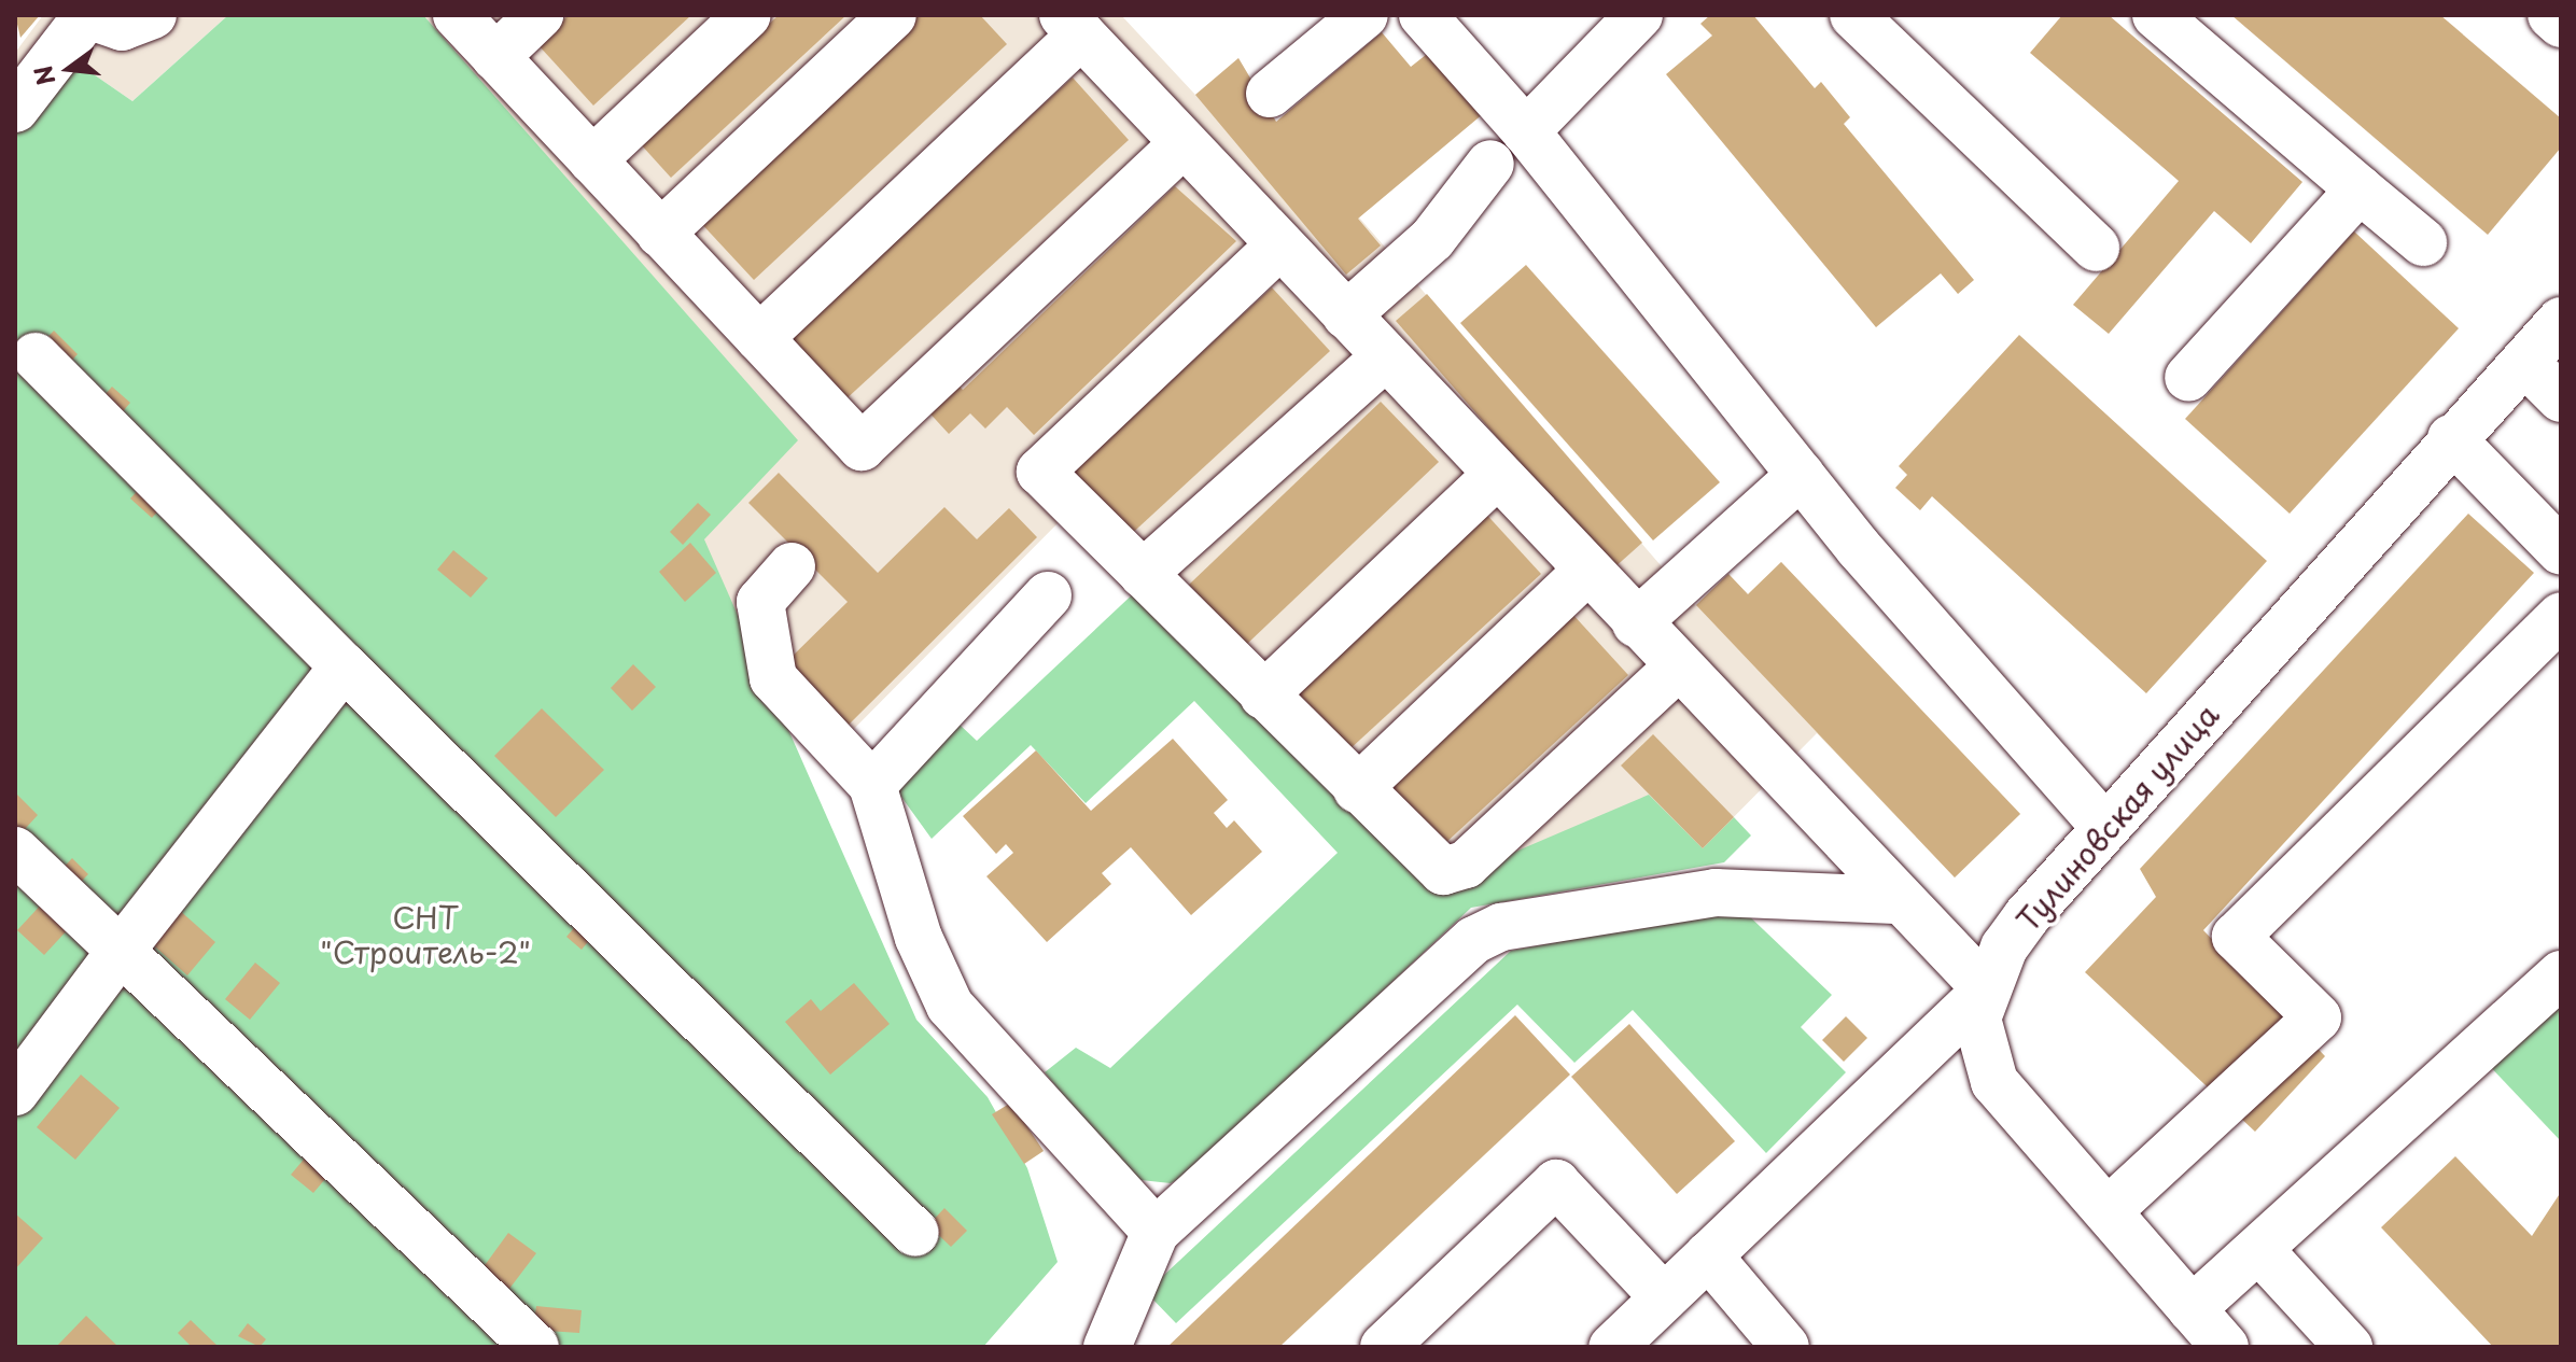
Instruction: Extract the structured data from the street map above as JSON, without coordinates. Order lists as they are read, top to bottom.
{
  "streets": {
    "street": ["Тулиновская улица"]
  },
  "parks": ["СНТ \"Строитель-2\""],
  "north": "left"
}
